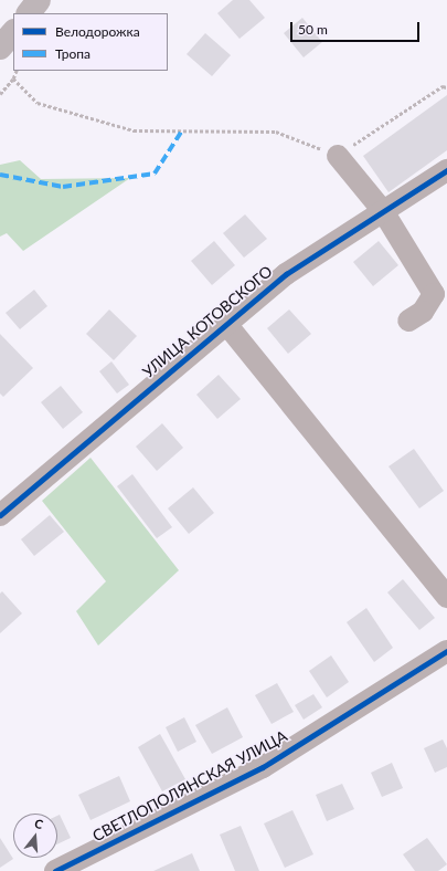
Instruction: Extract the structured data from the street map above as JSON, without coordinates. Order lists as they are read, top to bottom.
{
  "streets": {
    "street": ["УЛИЦА КОТОВСКОГО", "СВЕТЛОПОЛЯНСКАЯ УЛИЦА"]
  },
  "legend": ["Велодорожка", "Тропа"],
  "scale_bar": "50 m",
  "north": "top"
}
